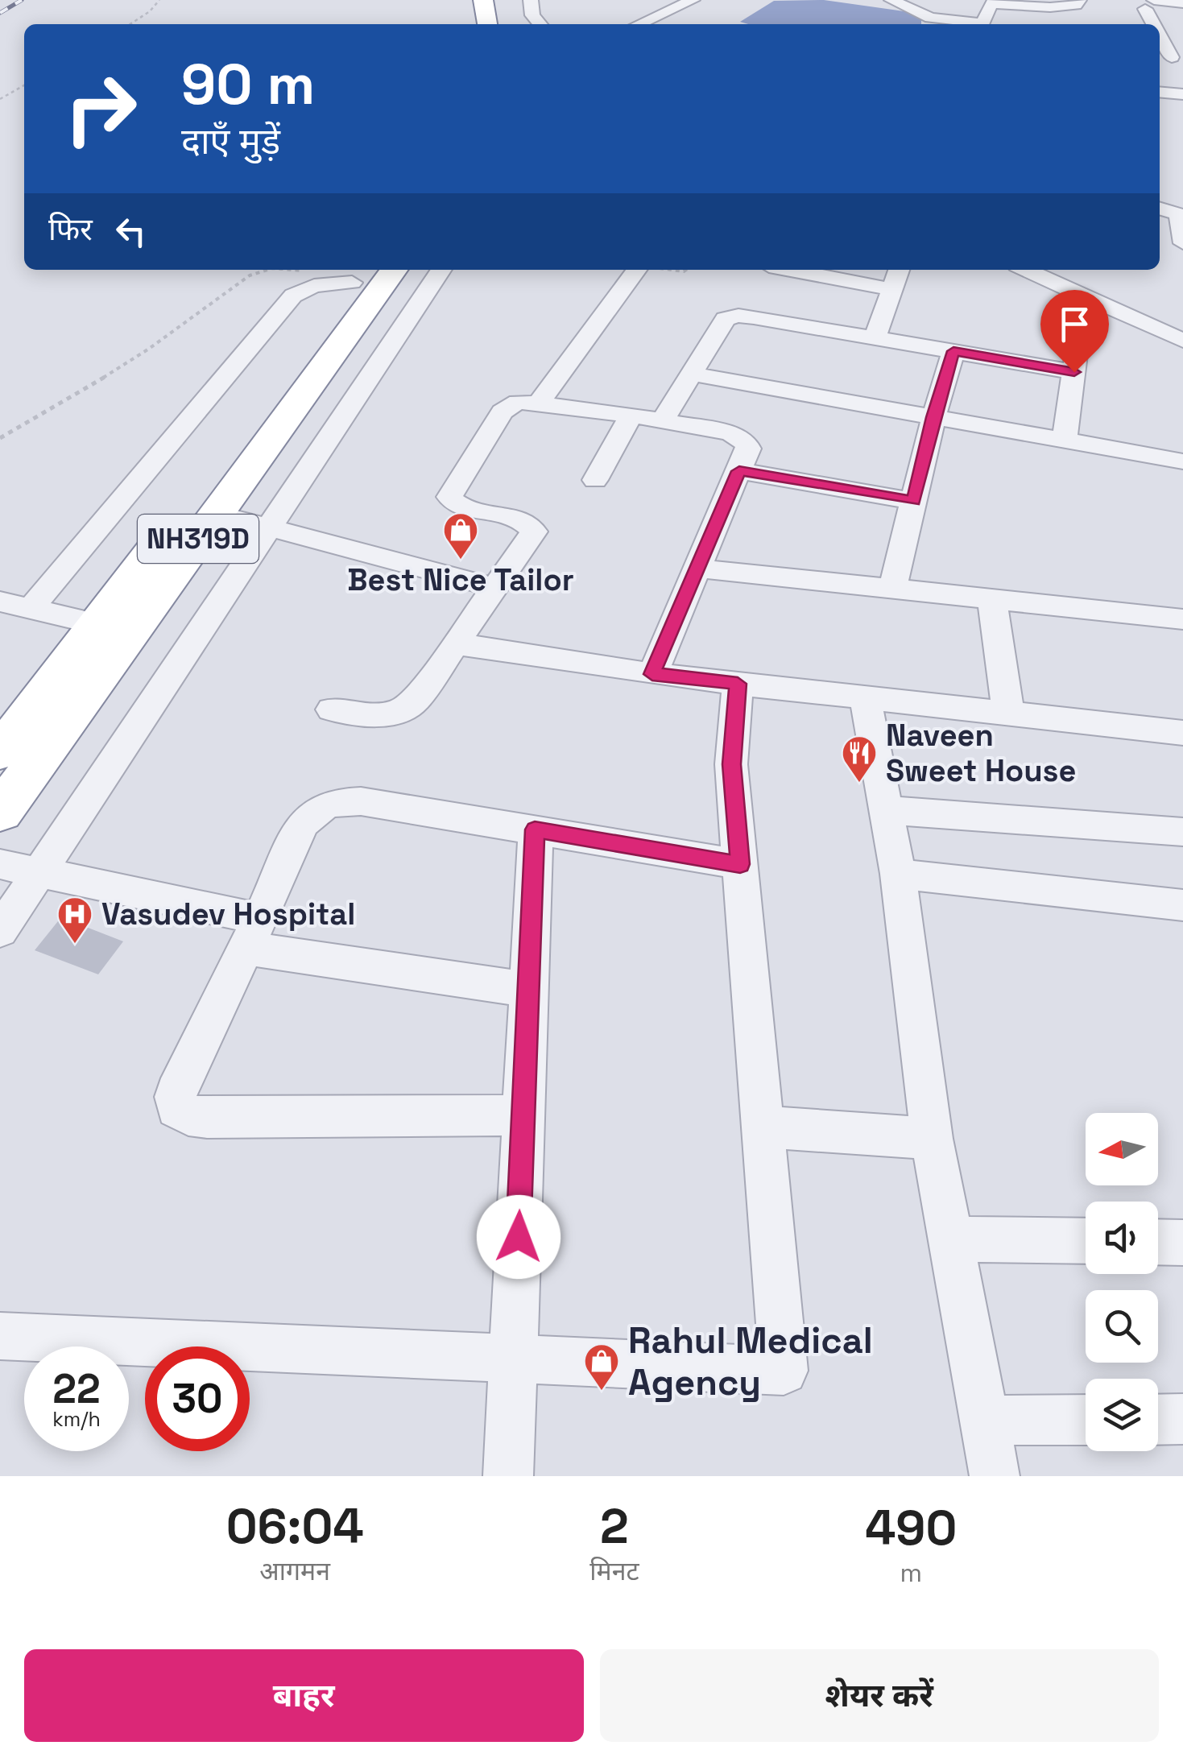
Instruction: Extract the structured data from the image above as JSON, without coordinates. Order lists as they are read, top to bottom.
{
  "streets": {
    "highway": ["NH319D"]
  },
  "places": {
    "shop": ["Best Nice Tailor", "Rahul Medical Agency"],
    "restaurant": ["Naveen Sweet House"],
    "hospital": ["Vasudev Hospital"]
  },
  "north": "left",
  "page": {
    "turn": ["90 m", "दाएँ मुड़ें"],
    "then": "फिर",
    "speed": "22 km/h",
    "limit": "30",
    "eta": [
      "06:04",
      "आगमन",
      "2",
      "मिनट",
      "490",
      "m"
    ],
    "buttons": ["बाहर", "शेयर करें"]
  }
}
